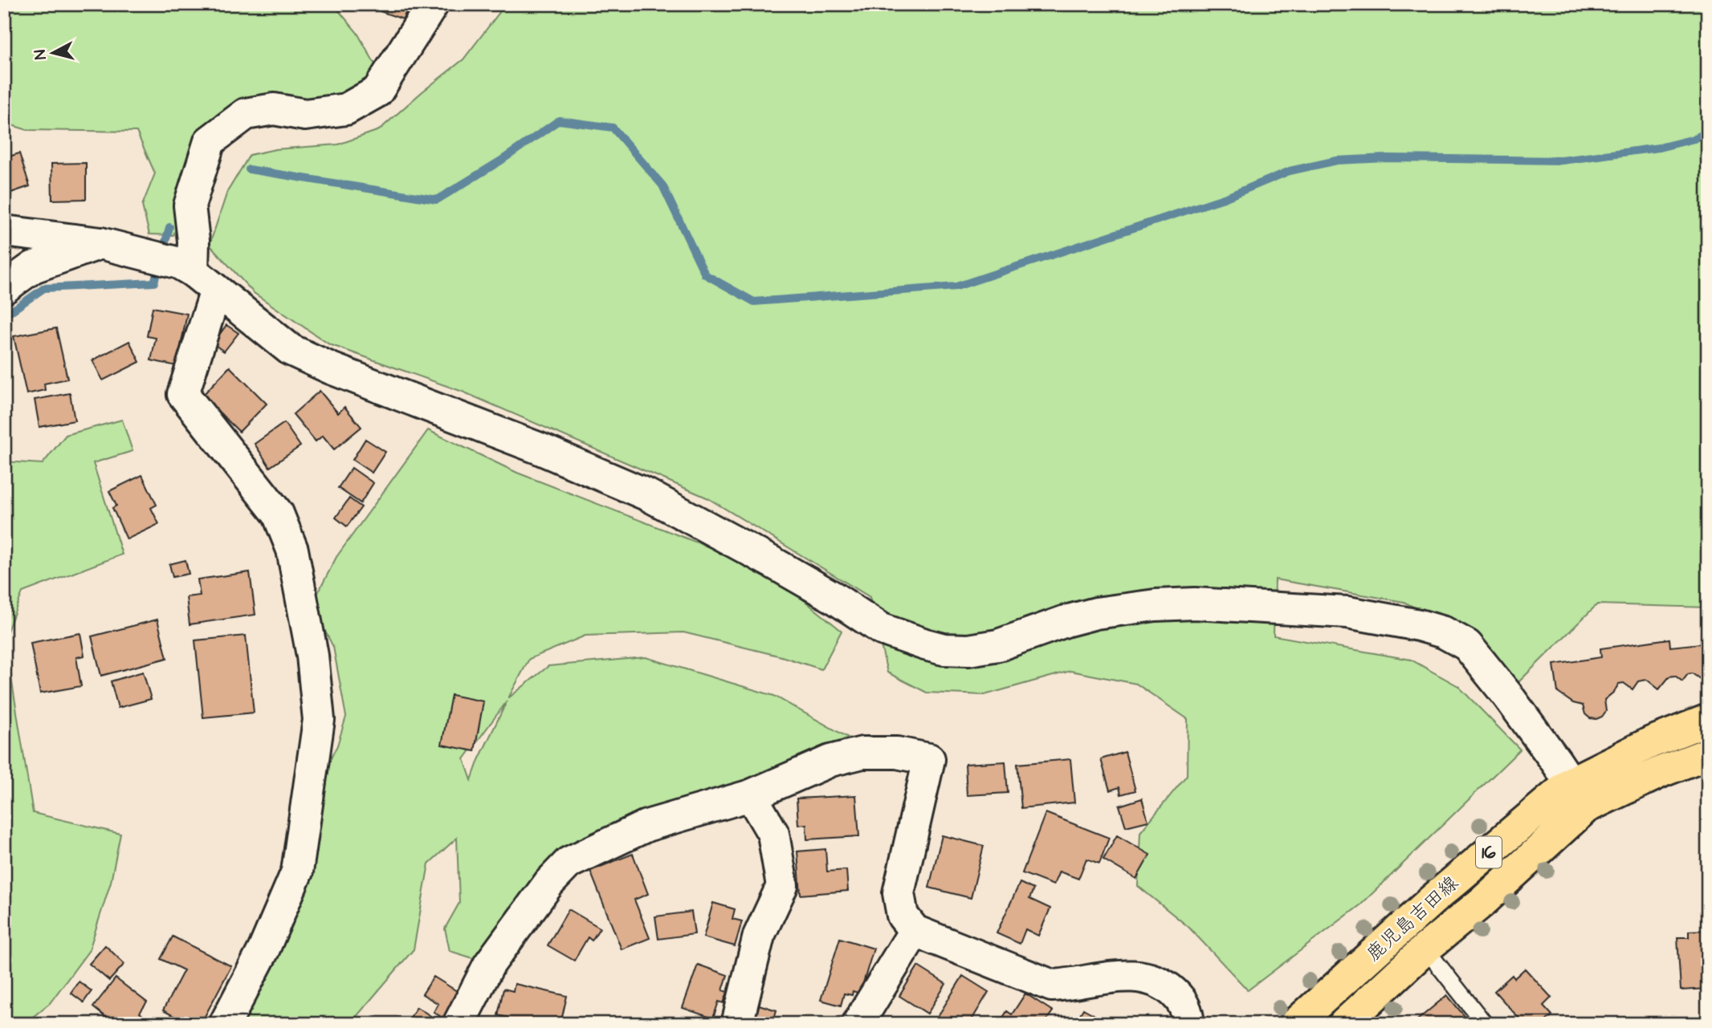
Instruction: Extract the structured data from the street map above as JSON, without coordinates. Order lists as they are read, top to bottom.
{
  "streets": {
    "main road": ["16", "鹿児島吉田線"]
  },
  "north": "left"
}
